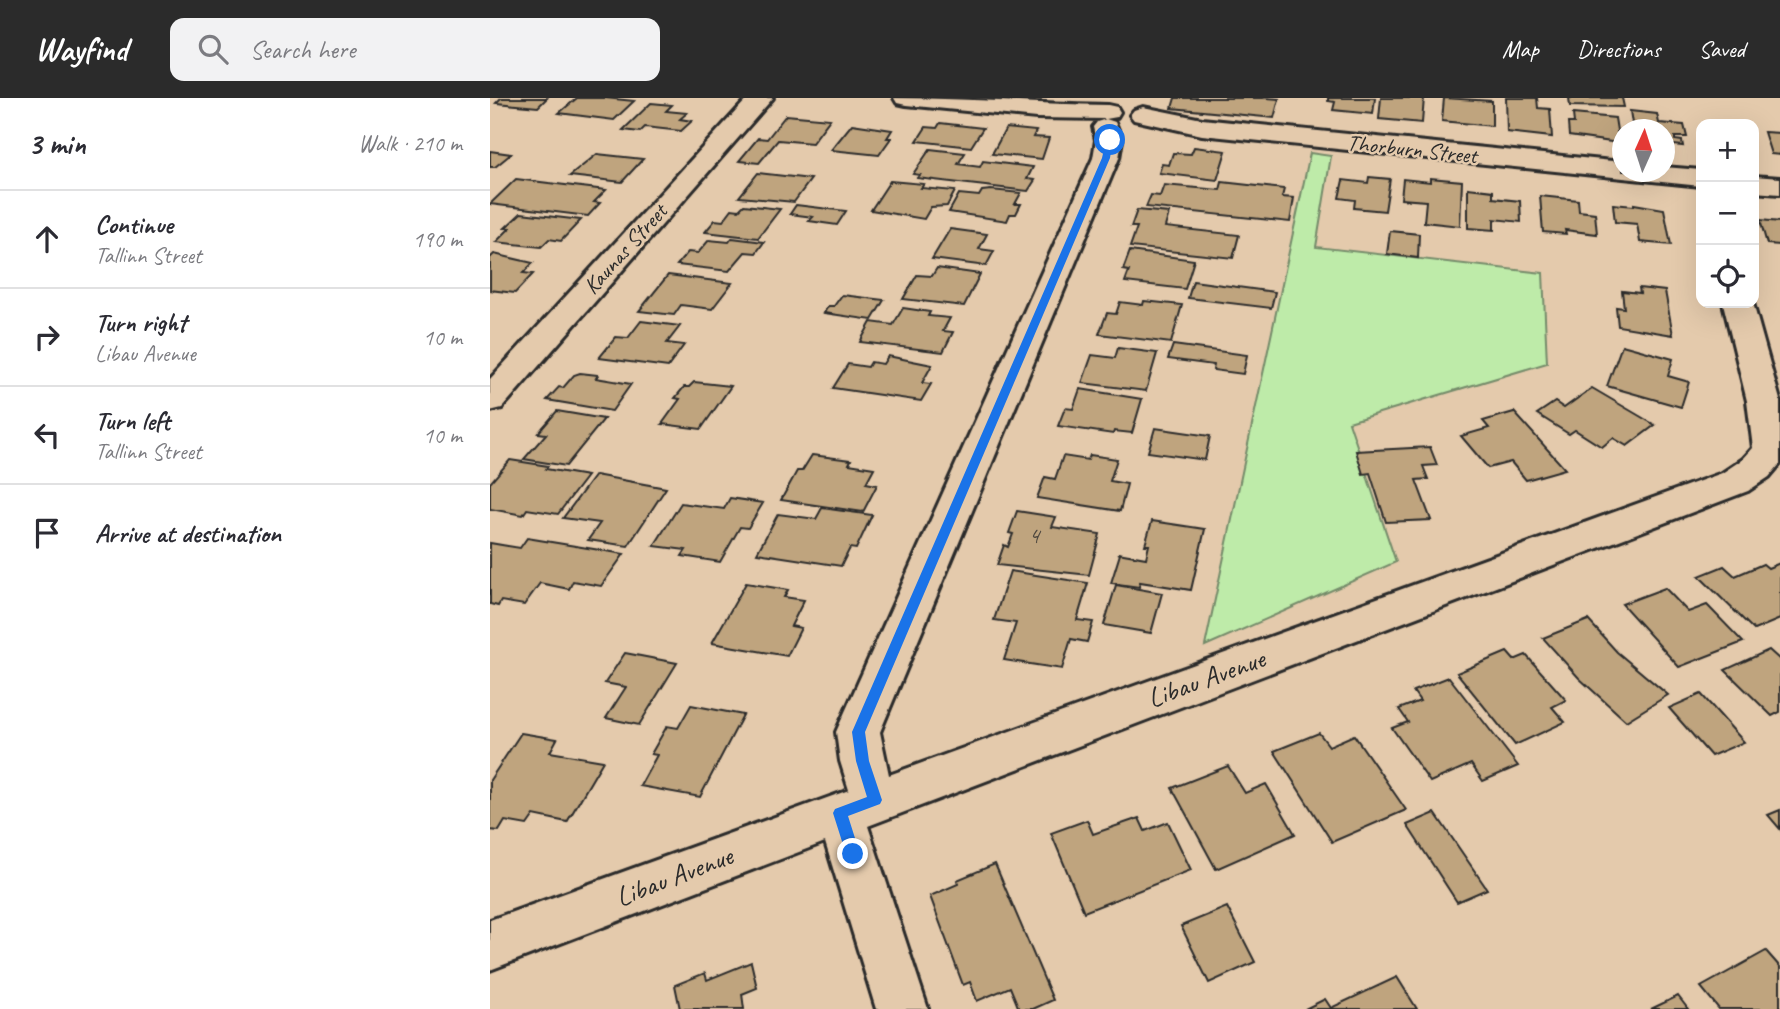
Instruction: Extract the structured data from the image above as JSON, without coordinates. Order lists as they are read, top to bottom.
{
  "streets": {
    "street": ["Thorburn Street", "Kaunas Street", "Libau Avenue"]
  },
  "house_numbers": ["4"],
  "north": "top",
  "page": {
    "header": "Wayfind",
    "search": "Search here",
    "nav": ["Map", "Directions", "Saved"],
    "heading": ["3 min", "Walk · 210 m"],
    "map_buttons": ["+", "−"],
    "list": [
      ["Continue", "Tallinn Street", "190 m"],
      ["Turn right", "Libau Avenue", "10 m"],
      ["Turn left", "Tallinn Street", "10 m"],
      "Arrive at destination"
    ]
  }
}
